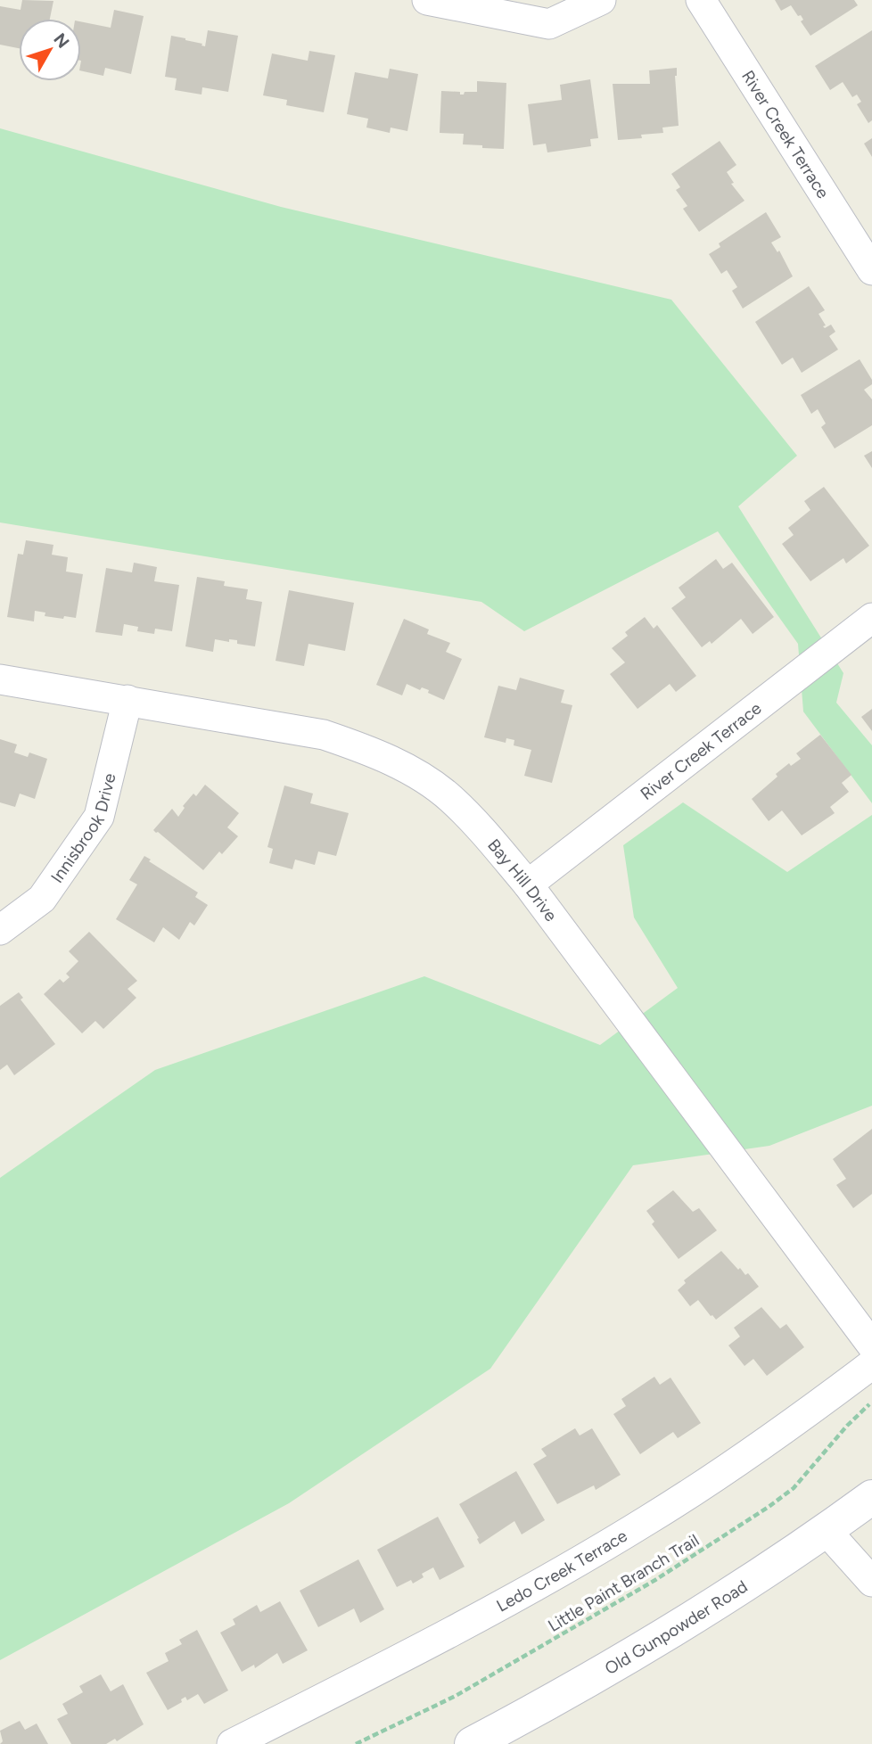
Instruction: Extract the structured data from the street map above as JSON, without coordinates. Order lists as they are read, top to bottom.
{
  "streets": {
    "main road": ["Old Gunpowder Road"],
    "street": [
      "River Creek Terrace",
      "Innisbrook Drive",
      "Bay Hill Drive",
      "Ledo Creek Terrace"
    ],
    "path": ["Little Paint Branch Trail"]
  },
  "crossings": [
    ["River Creek Terrace", "Bay Hill Drive"],
    ["Innisbrook Drive", "Bay Hill Drive"]
  ],
  "north": "top right"
}
